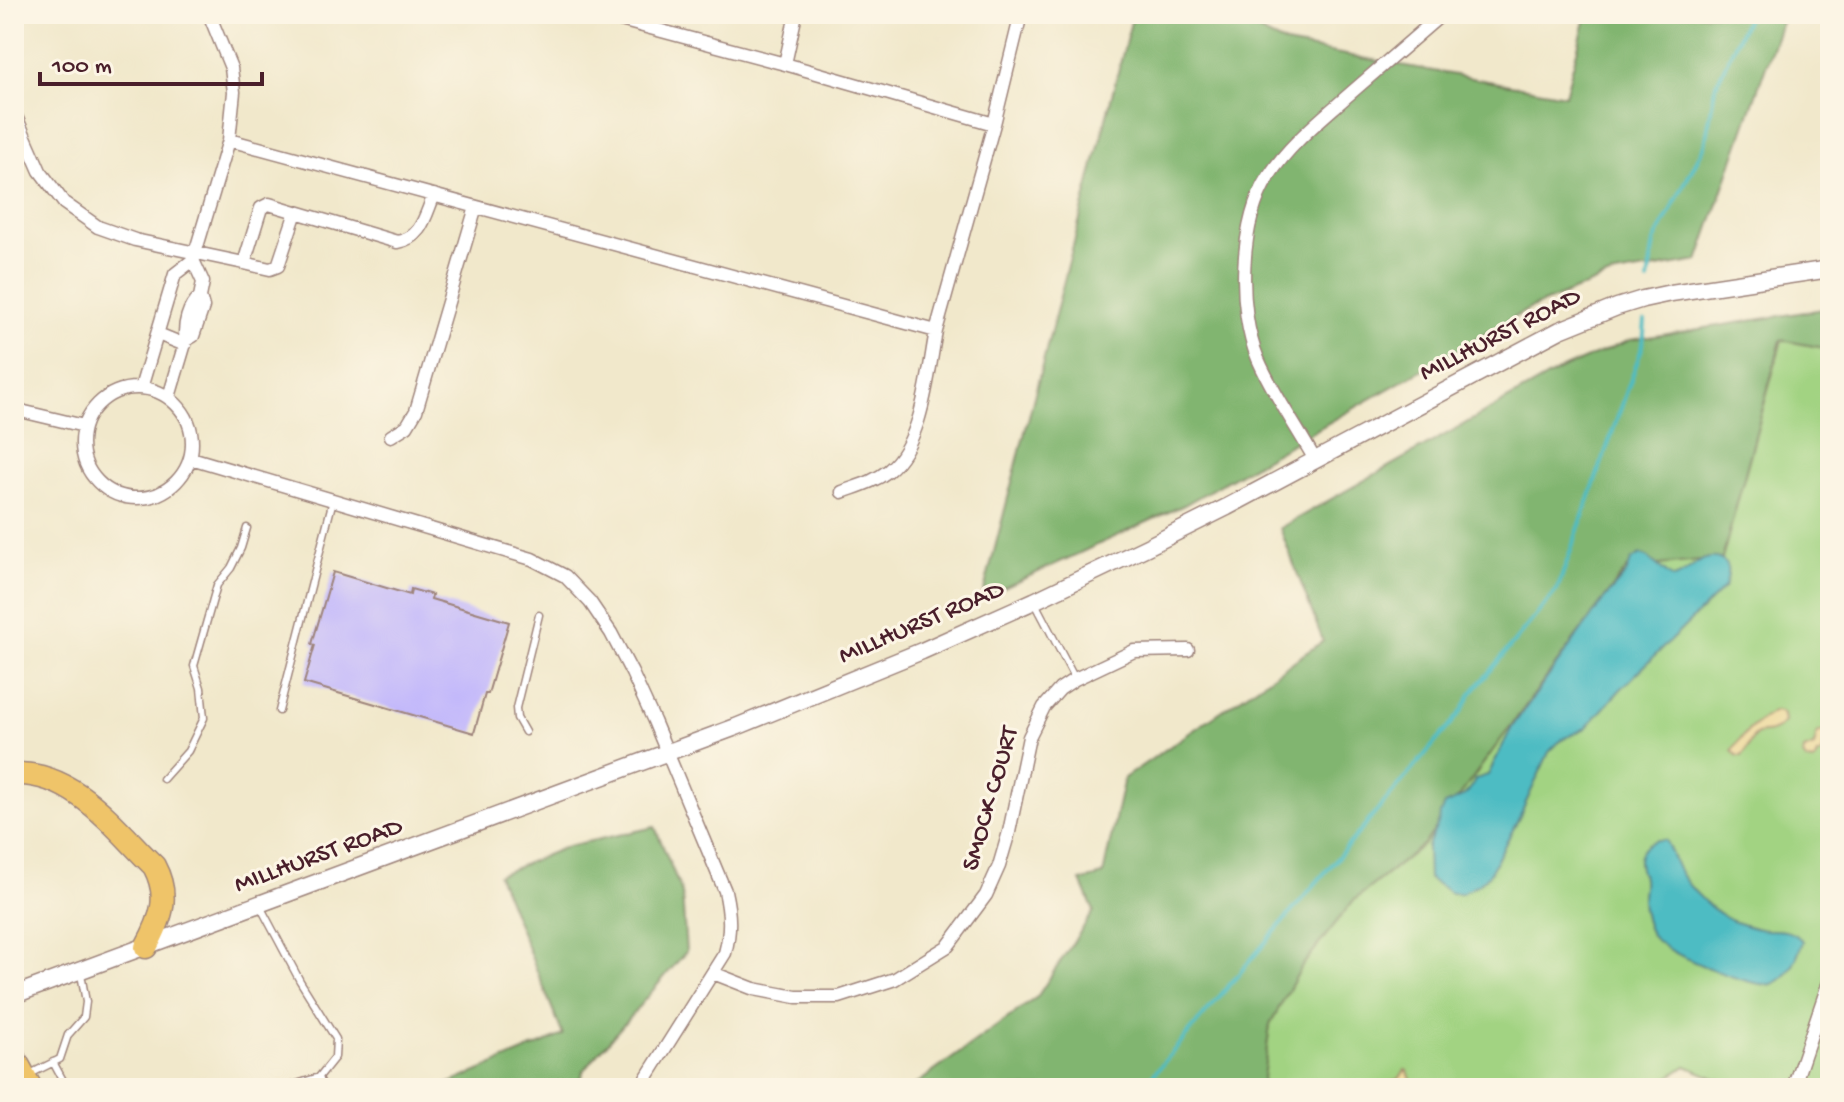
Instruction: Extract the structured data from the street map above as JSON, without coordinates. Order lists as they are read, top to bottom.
{
  "streets": {
    "street": ["MILLHURST ROAD", "SMOCK COURT"]
  },
  "scale_bar": "100 m"
}
